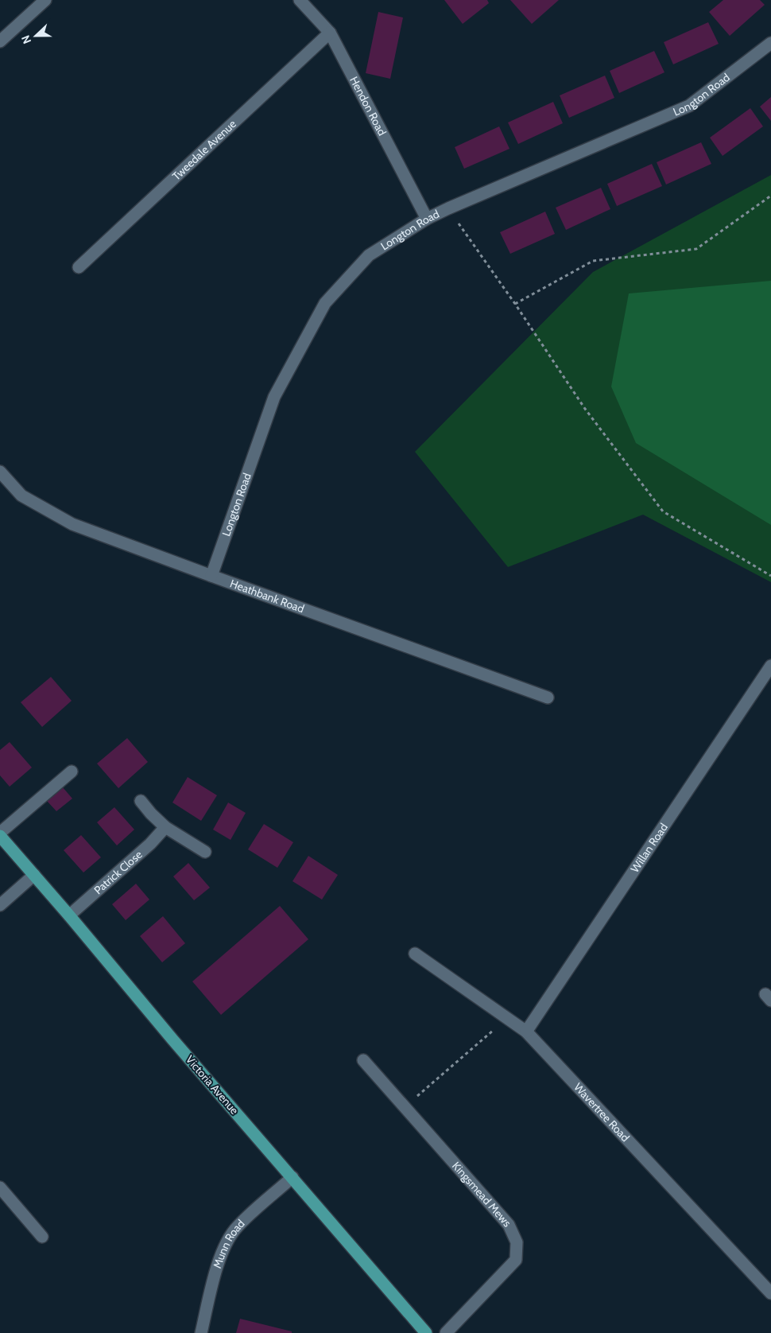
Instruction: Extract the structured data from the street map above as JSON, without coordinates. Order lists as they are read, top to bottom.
{
  "streets": {
    "main road": ["Victoria Avenue"],
    "street": [
      "Longton Road",
      "Hendon Road",
      "Tweedale Avenue",
      "Heathbank Road",
      "Willan Road",
      "Patrick Close",
      "Wavertree Road",
      "Kingsmead Mews",
      "Munn Road"
    ]
  },
  "crossings": [
    ["Longton Road", "Hendon Road"],
    ["Longton Road", "Heathbank Road"],
    ["Hendon Road", "Tweedale Avenue"],
    ["Willan Road", "Wavertree Road"],
    ["Patrick Close", "Victoria Avenue"],
    ["Victoria Avenue", "Munn Road"]
  ],
  "north": "left"
}
